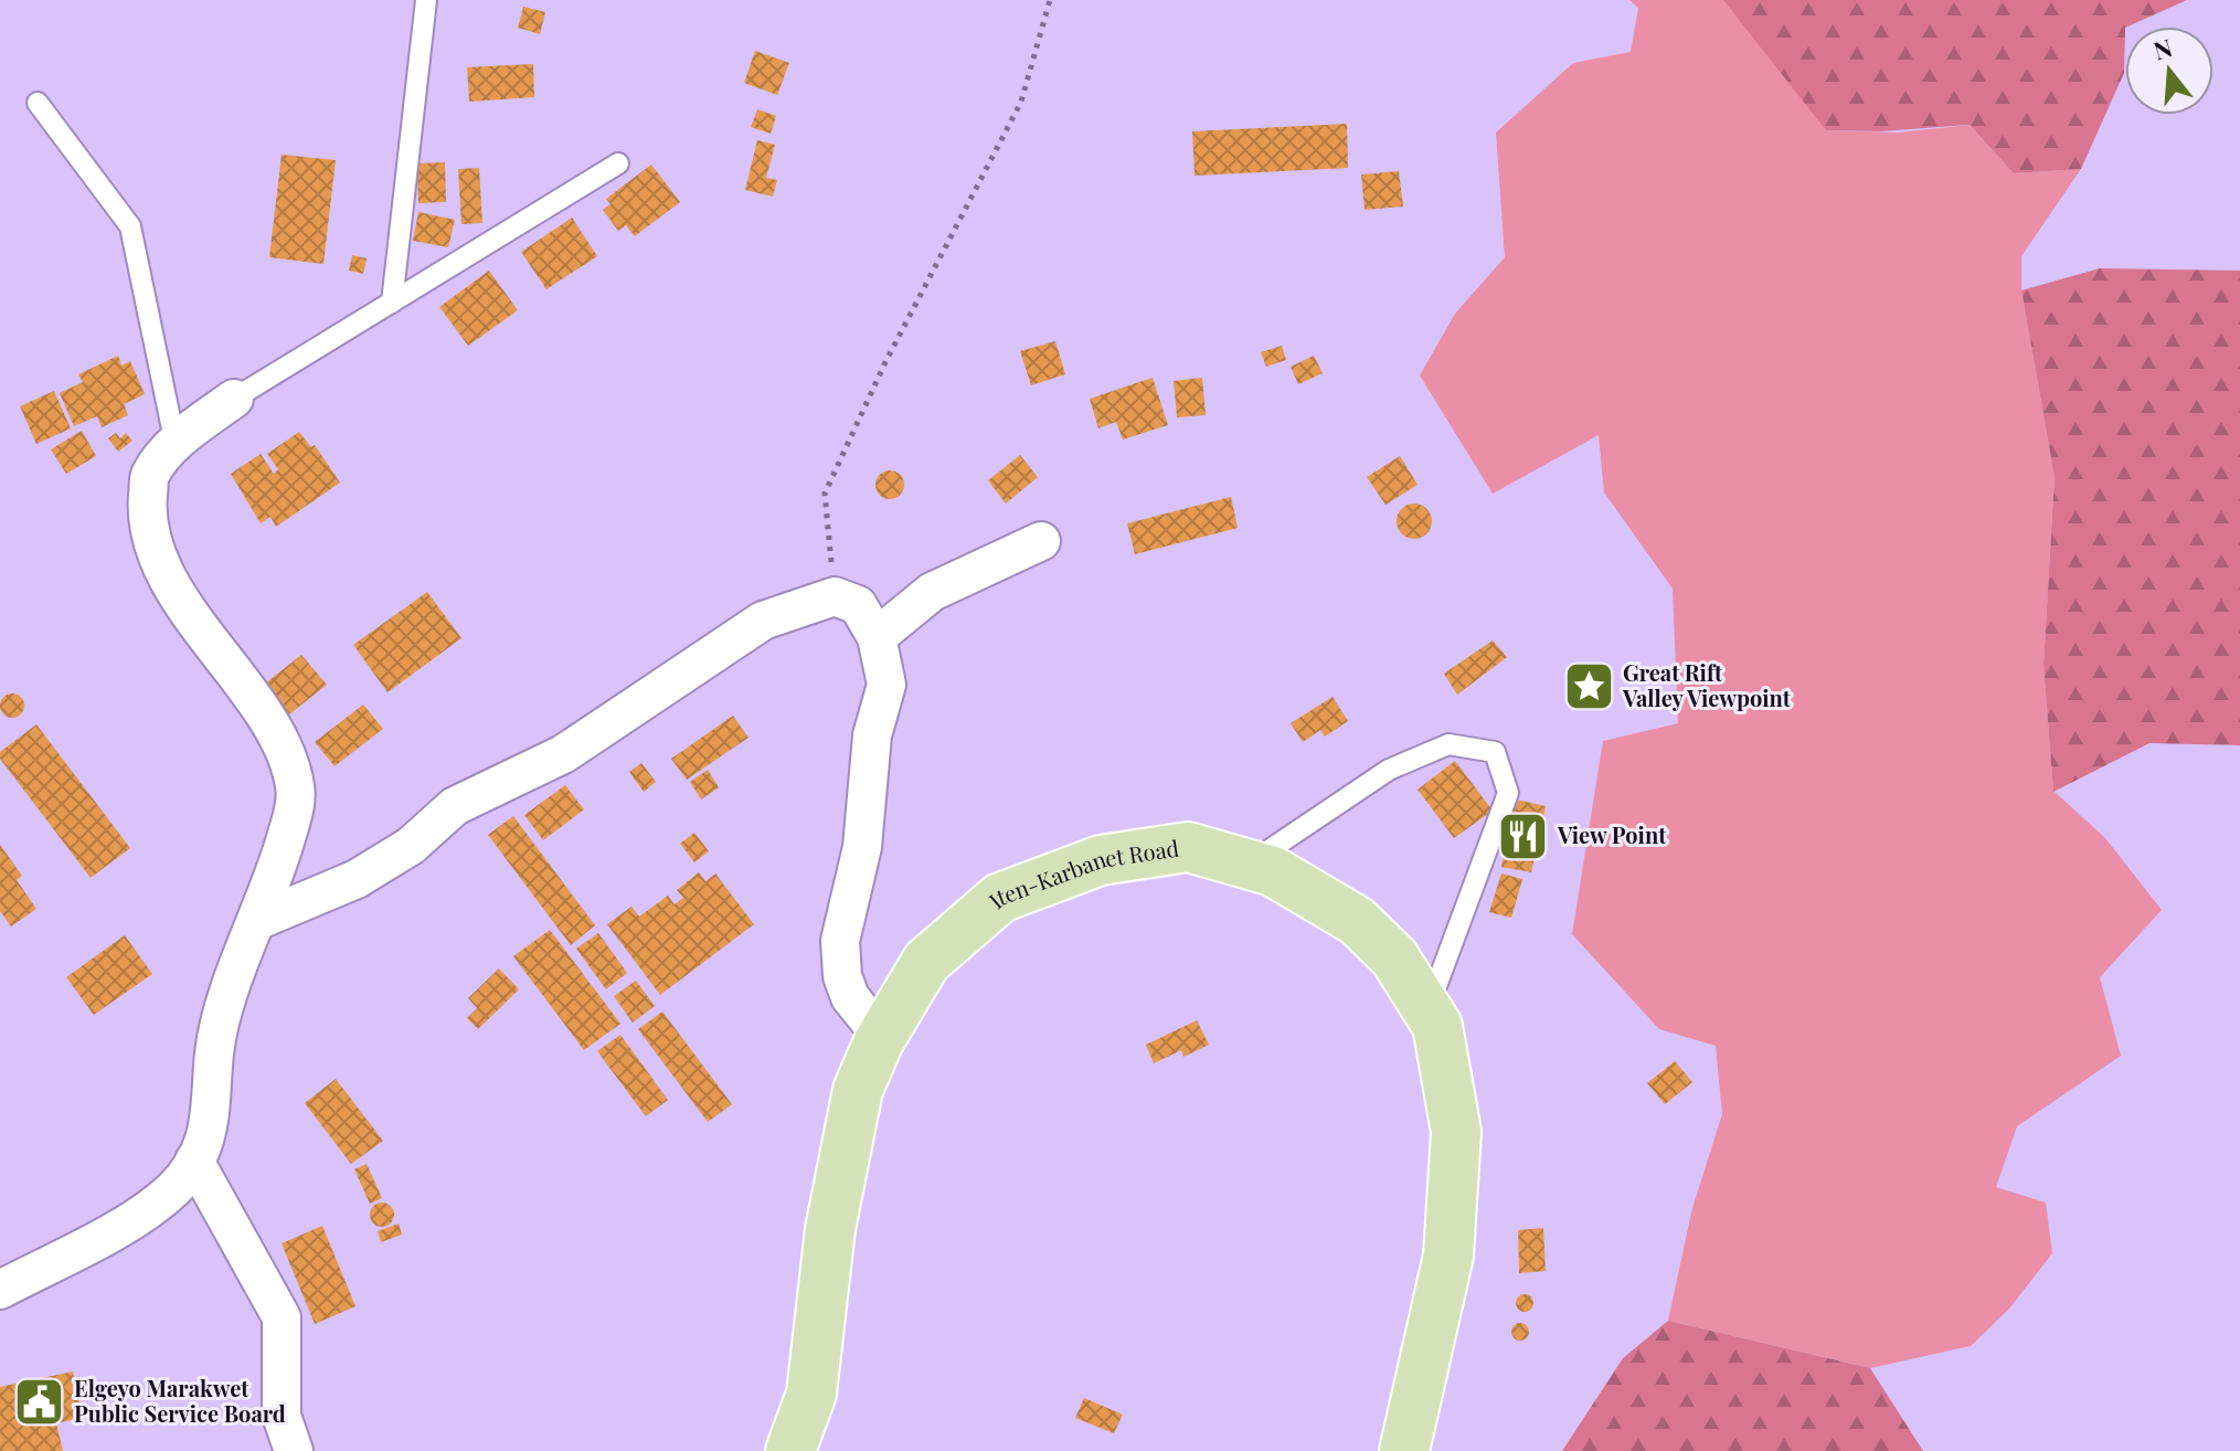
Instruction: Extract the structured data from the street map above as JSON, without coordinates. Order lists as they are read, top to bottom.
{
  "streets": {
    "main road": ["Iten-Karbanet Road"]
  },
  "places": {
    "place": ["Great Rift Valley Viewpoint"],
    "restaurant": ["View Point"],
    "public building": ["Elgeyo Marakwet Public Service Board"]
  },
  "north": "top"
}
